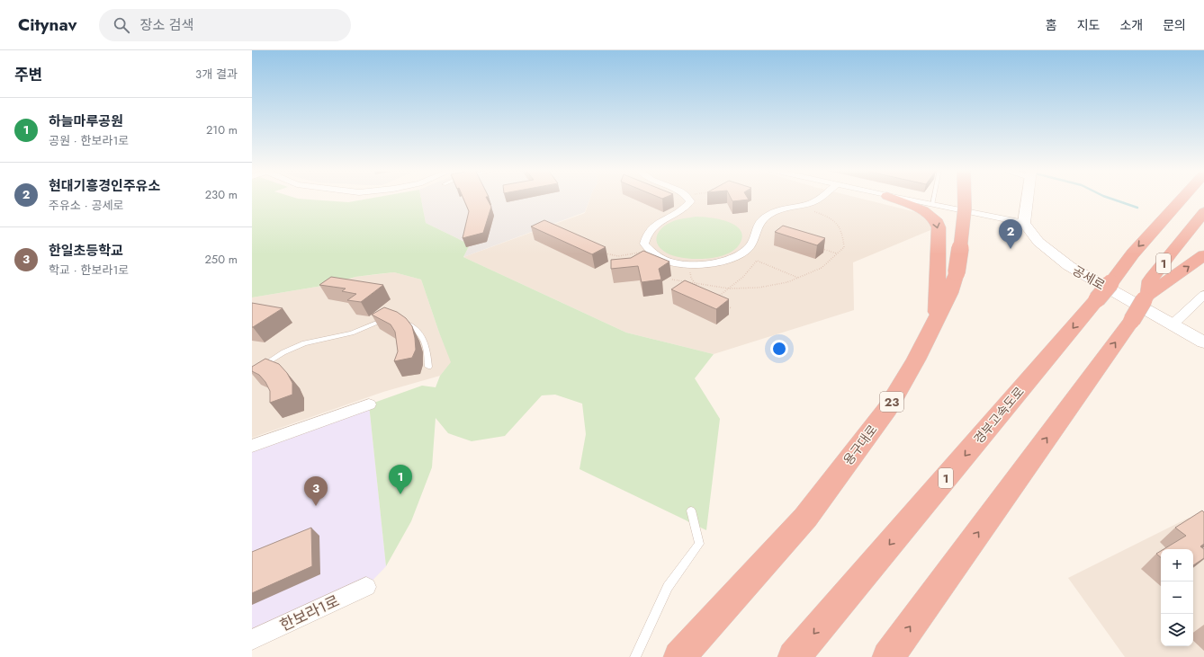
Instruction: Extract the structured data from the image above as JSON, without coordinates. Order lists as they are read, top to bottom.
{
  "streets": {
    "highway": [
      "1",
      "23",
      "경부고속도로",
      "용구대로"
    ],
    "street": ["공세로", "한보라1로"]
  },
  "page": {
    "header": "Citynav",
    "search": "장소 검색",
    "nav": [
      "홈",
      "지도",
      "소개",
      "문의"
    ],
    "heading": ["주변", "3개 결과"],
    "list": [
      {
        "mark": "1",
        "name": "하늘마루공원",
        "note": "공원 · 한보라1로",
        "value": "210 m"
      },
      {
        "mark": "2",
        "name": "현대기흥경인주유소",
        "note": "주유소 · 공세로",
        "value": "230 m"
      },
      {
        "mark": "3",
        "name": "한일초등학교",
        "note": "학교 · 한보라1로",
        "value": "250 m"
      }
    ],
    "pins": ["2", "1", "3"],
    "map_buttons": ["+", "−"]
  }
}
